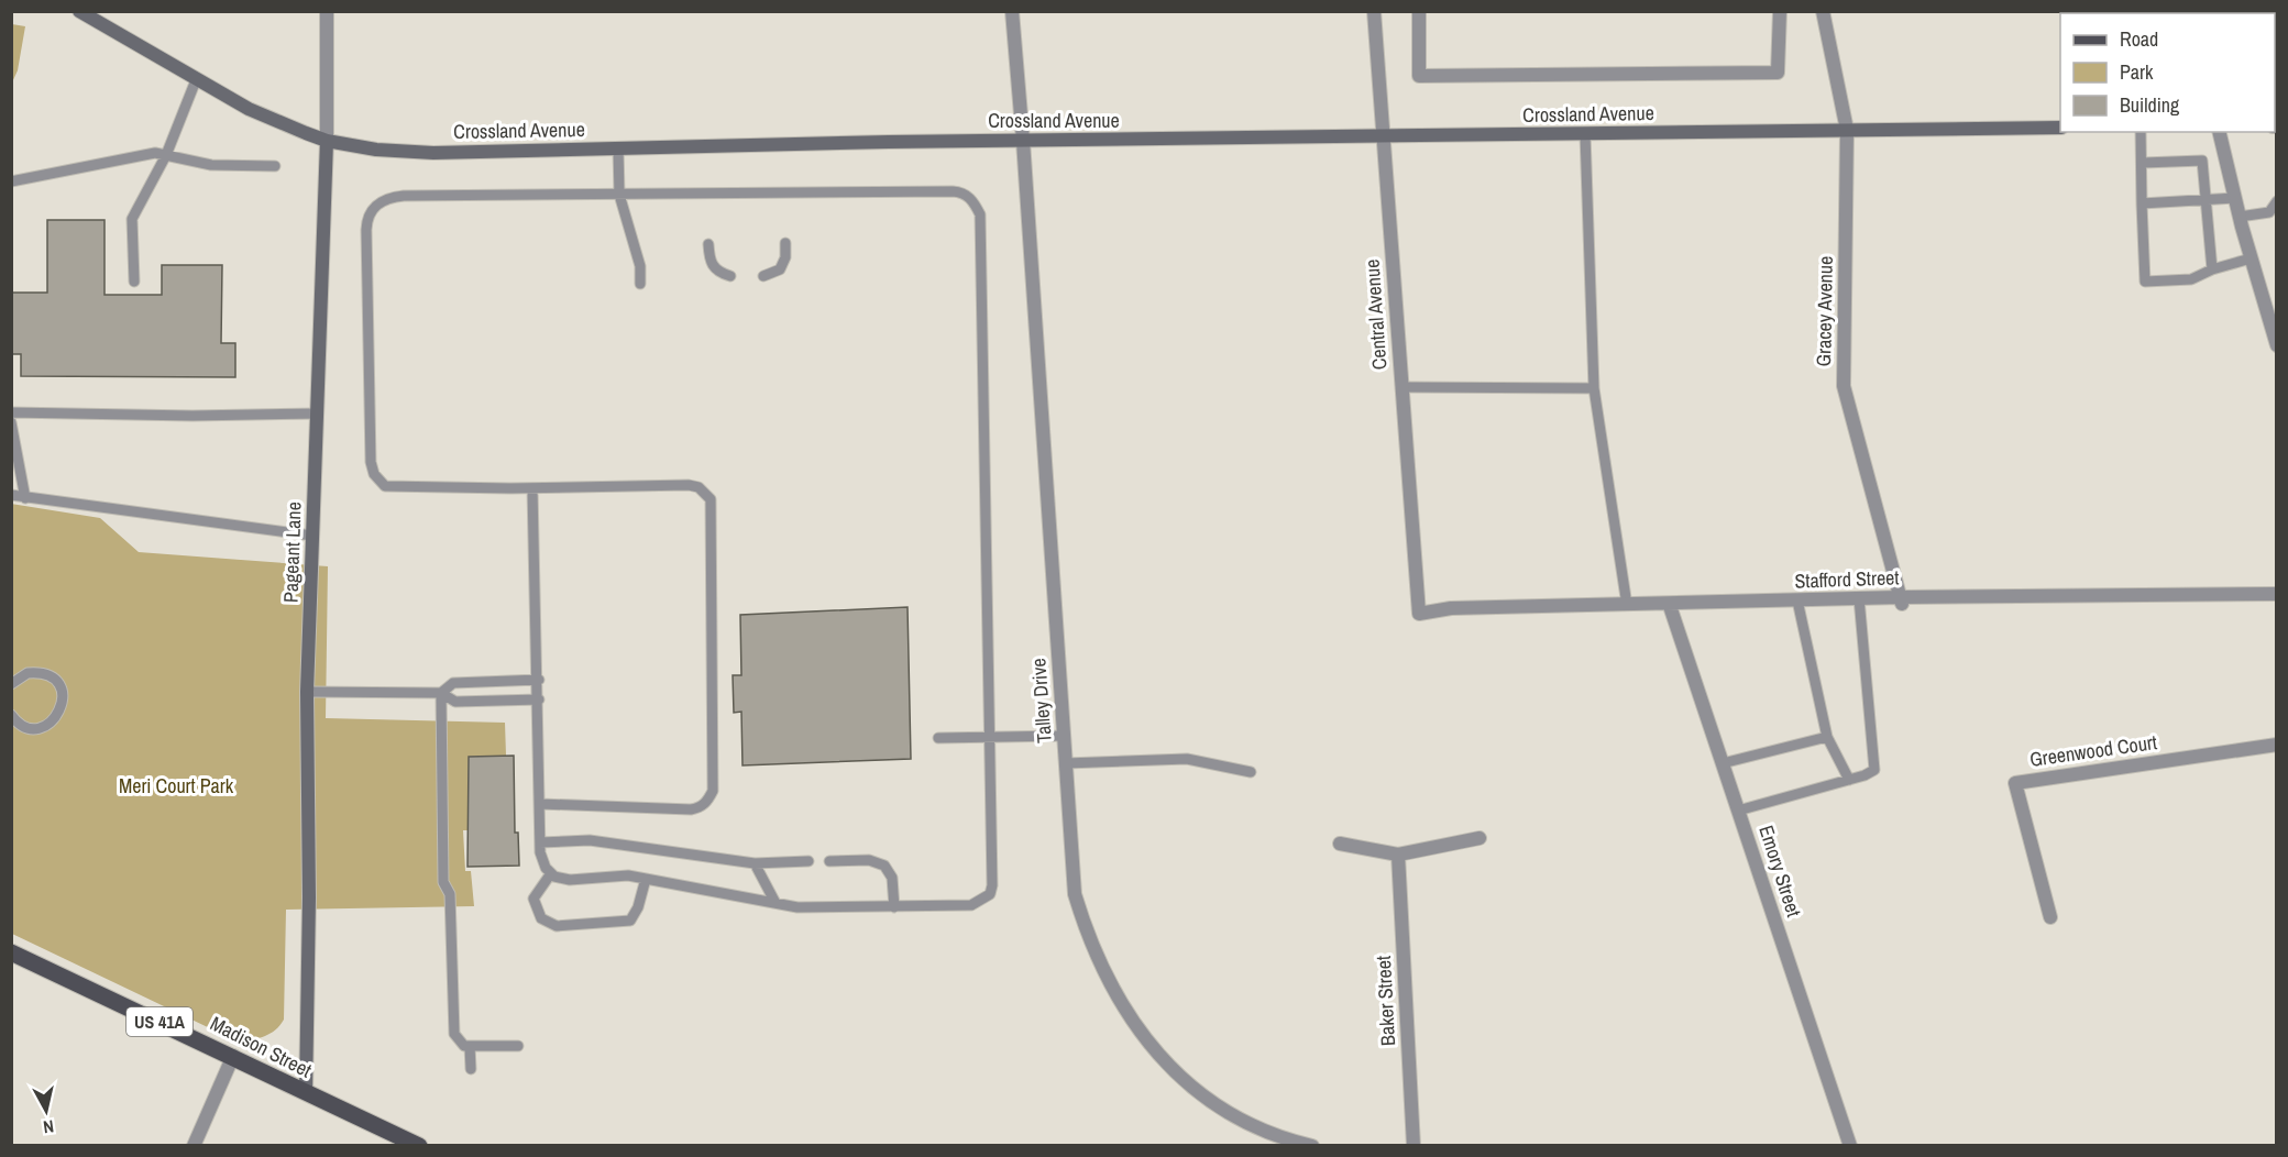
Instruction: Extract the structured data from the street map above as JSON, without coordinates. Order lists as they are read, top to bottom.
{
  "streets": {
    "main road": [
      "Crossland Avenue",
      "Pageant Lane",
      "US 41A",
      "Madison Street"
    ],
    "street": [
      "Gracey Avenue",
      "Central Avenue",
      "Stafford Street",
      "Talley Drive",
      "Greenwood Court",
      "Emory Street",
      "Baker Street"
    ]
  },
  "crossings": [
    ["Crossland Avenue", "Gracey Avenue"],
    ["Crossland Avenue", "Central Avenue"],
    ["Crossland Avenue", "Pageant Lane"],
    ["Crossland Avenue", "Talley Drive"],
    ["Gracey Avenue", "Stafford Street"],
    ["Central Avenue", "Stafford Street"],
    ["Pageant Lane", "Madison Street"]
  ],
  "parks": ["Meri Court Park"],
  "legend": ["Road", "Park", "Building"],
  "north": "bottom"
}
